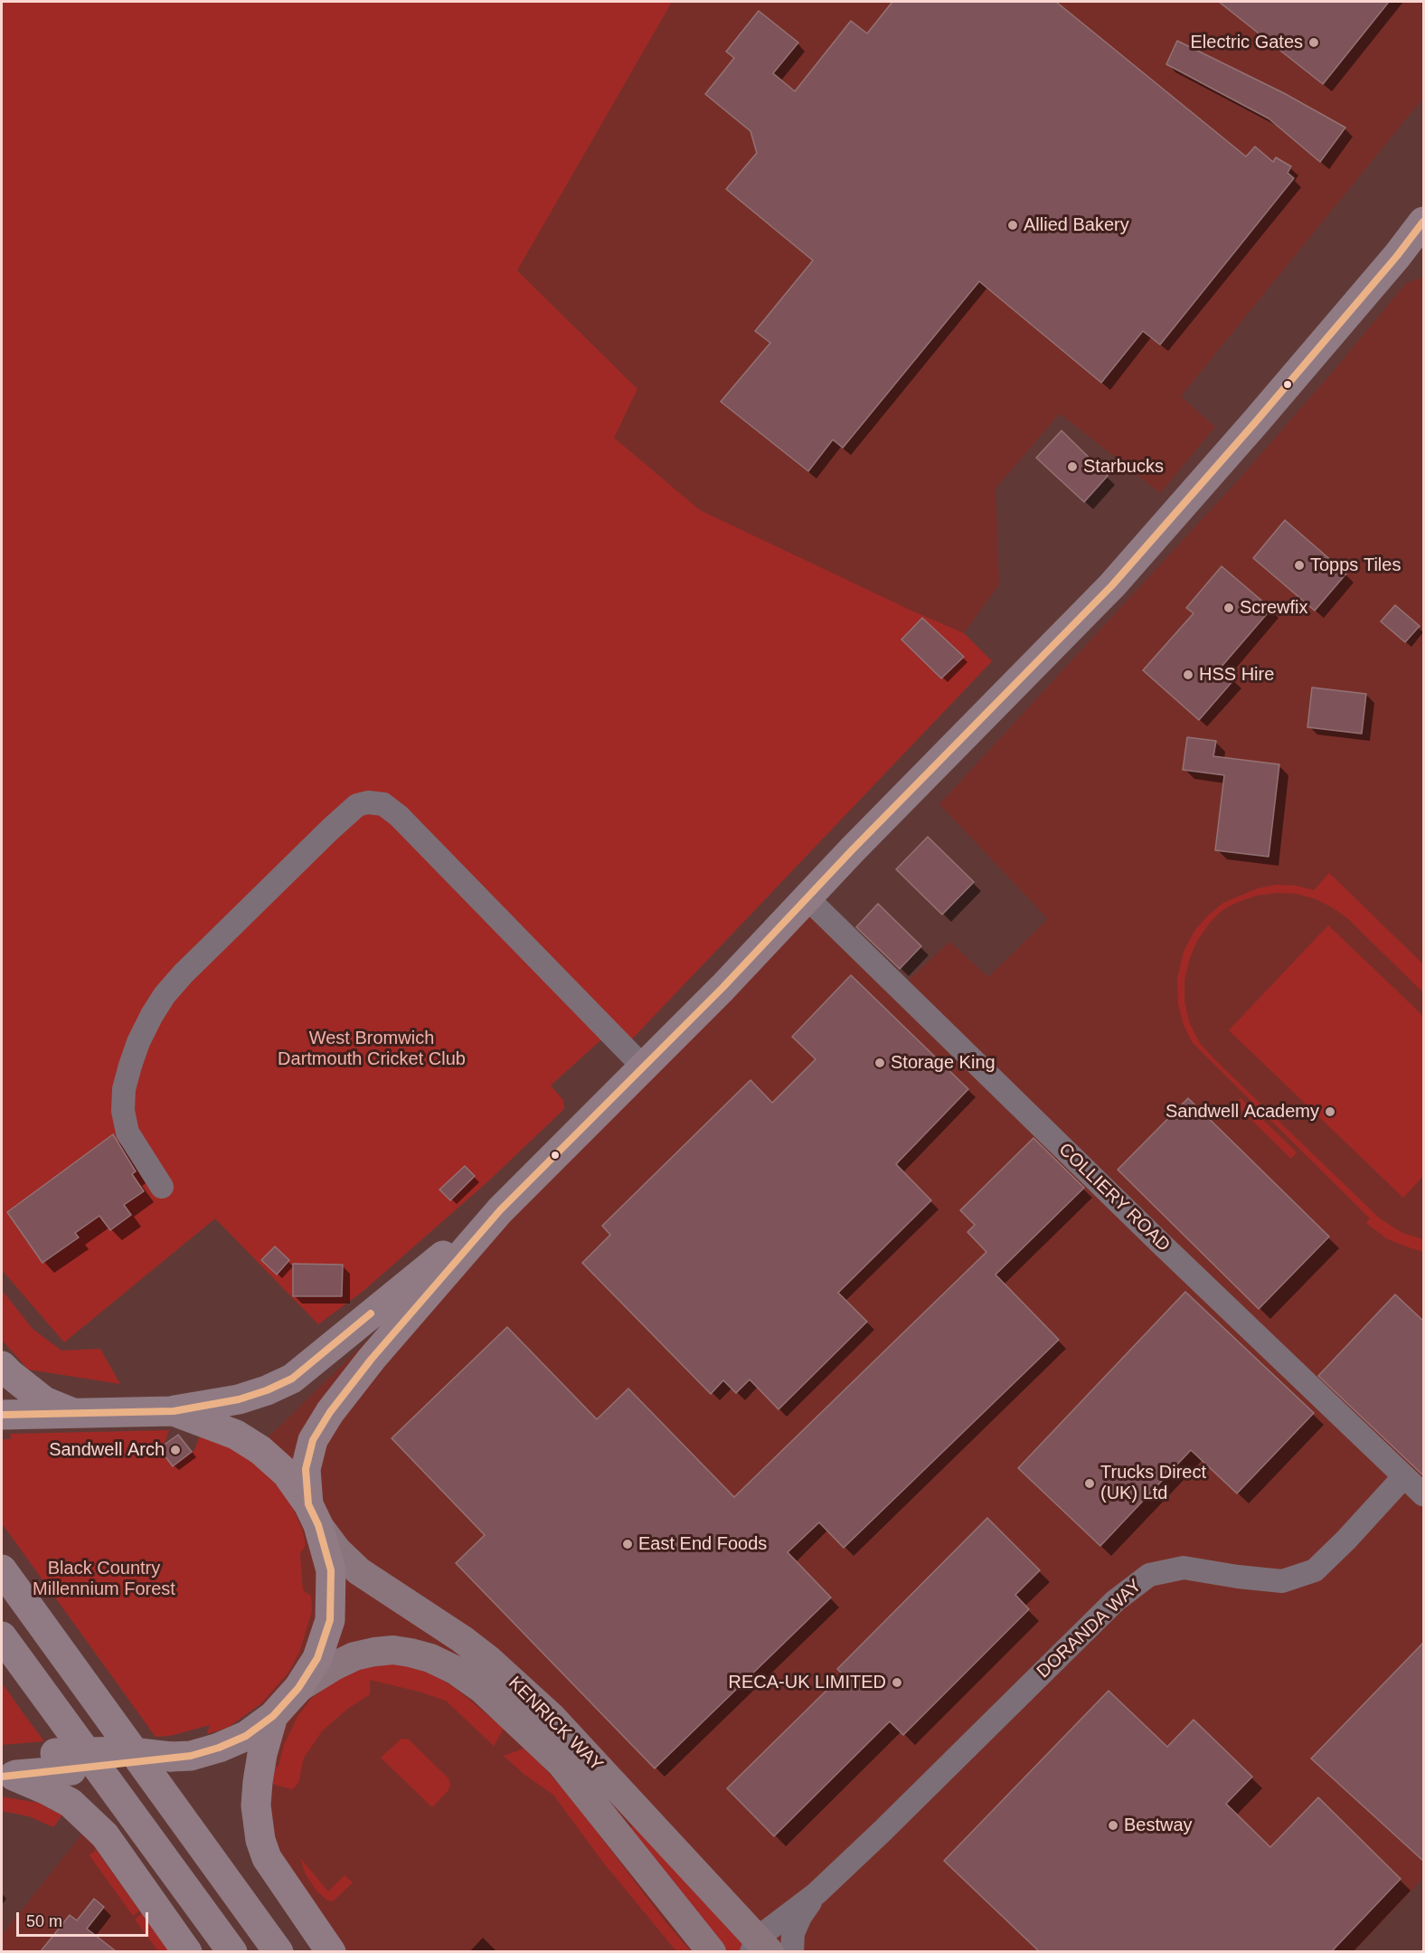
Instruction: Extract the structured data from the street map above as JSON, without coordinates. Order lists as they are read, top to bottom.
{
  "streets": {
    "main road": ["KENRICK WAY"],
    "street": ["COLLIERY ROAD", "DORANDA WAY"]
  },
  "crossings": [
    ["COLLIERY ROAD", "DORANDA WAY"],
    ["DORANDA WAY", "KENRICK WAY"]
  ],
  "parks": ["West Bromwich Dartmouth Cricket Club", "Black Country Millennium Forest"],
  "places": [
    "Electric Gates",
    "Allied Bakery",
    "Starbucks",
    "Topps Tiles",
    "Screwfix",
    "HSS Hire",
    "Storage King",
    "Sandwell Academy",
    "Sandwell Arch",
    "Trucks Direct (UK) Ltd",
    "East End Foods",
    "RECA-UK LIMITED",
    "Bestway"
  ],
  "scale_bar": "50 m"
}
